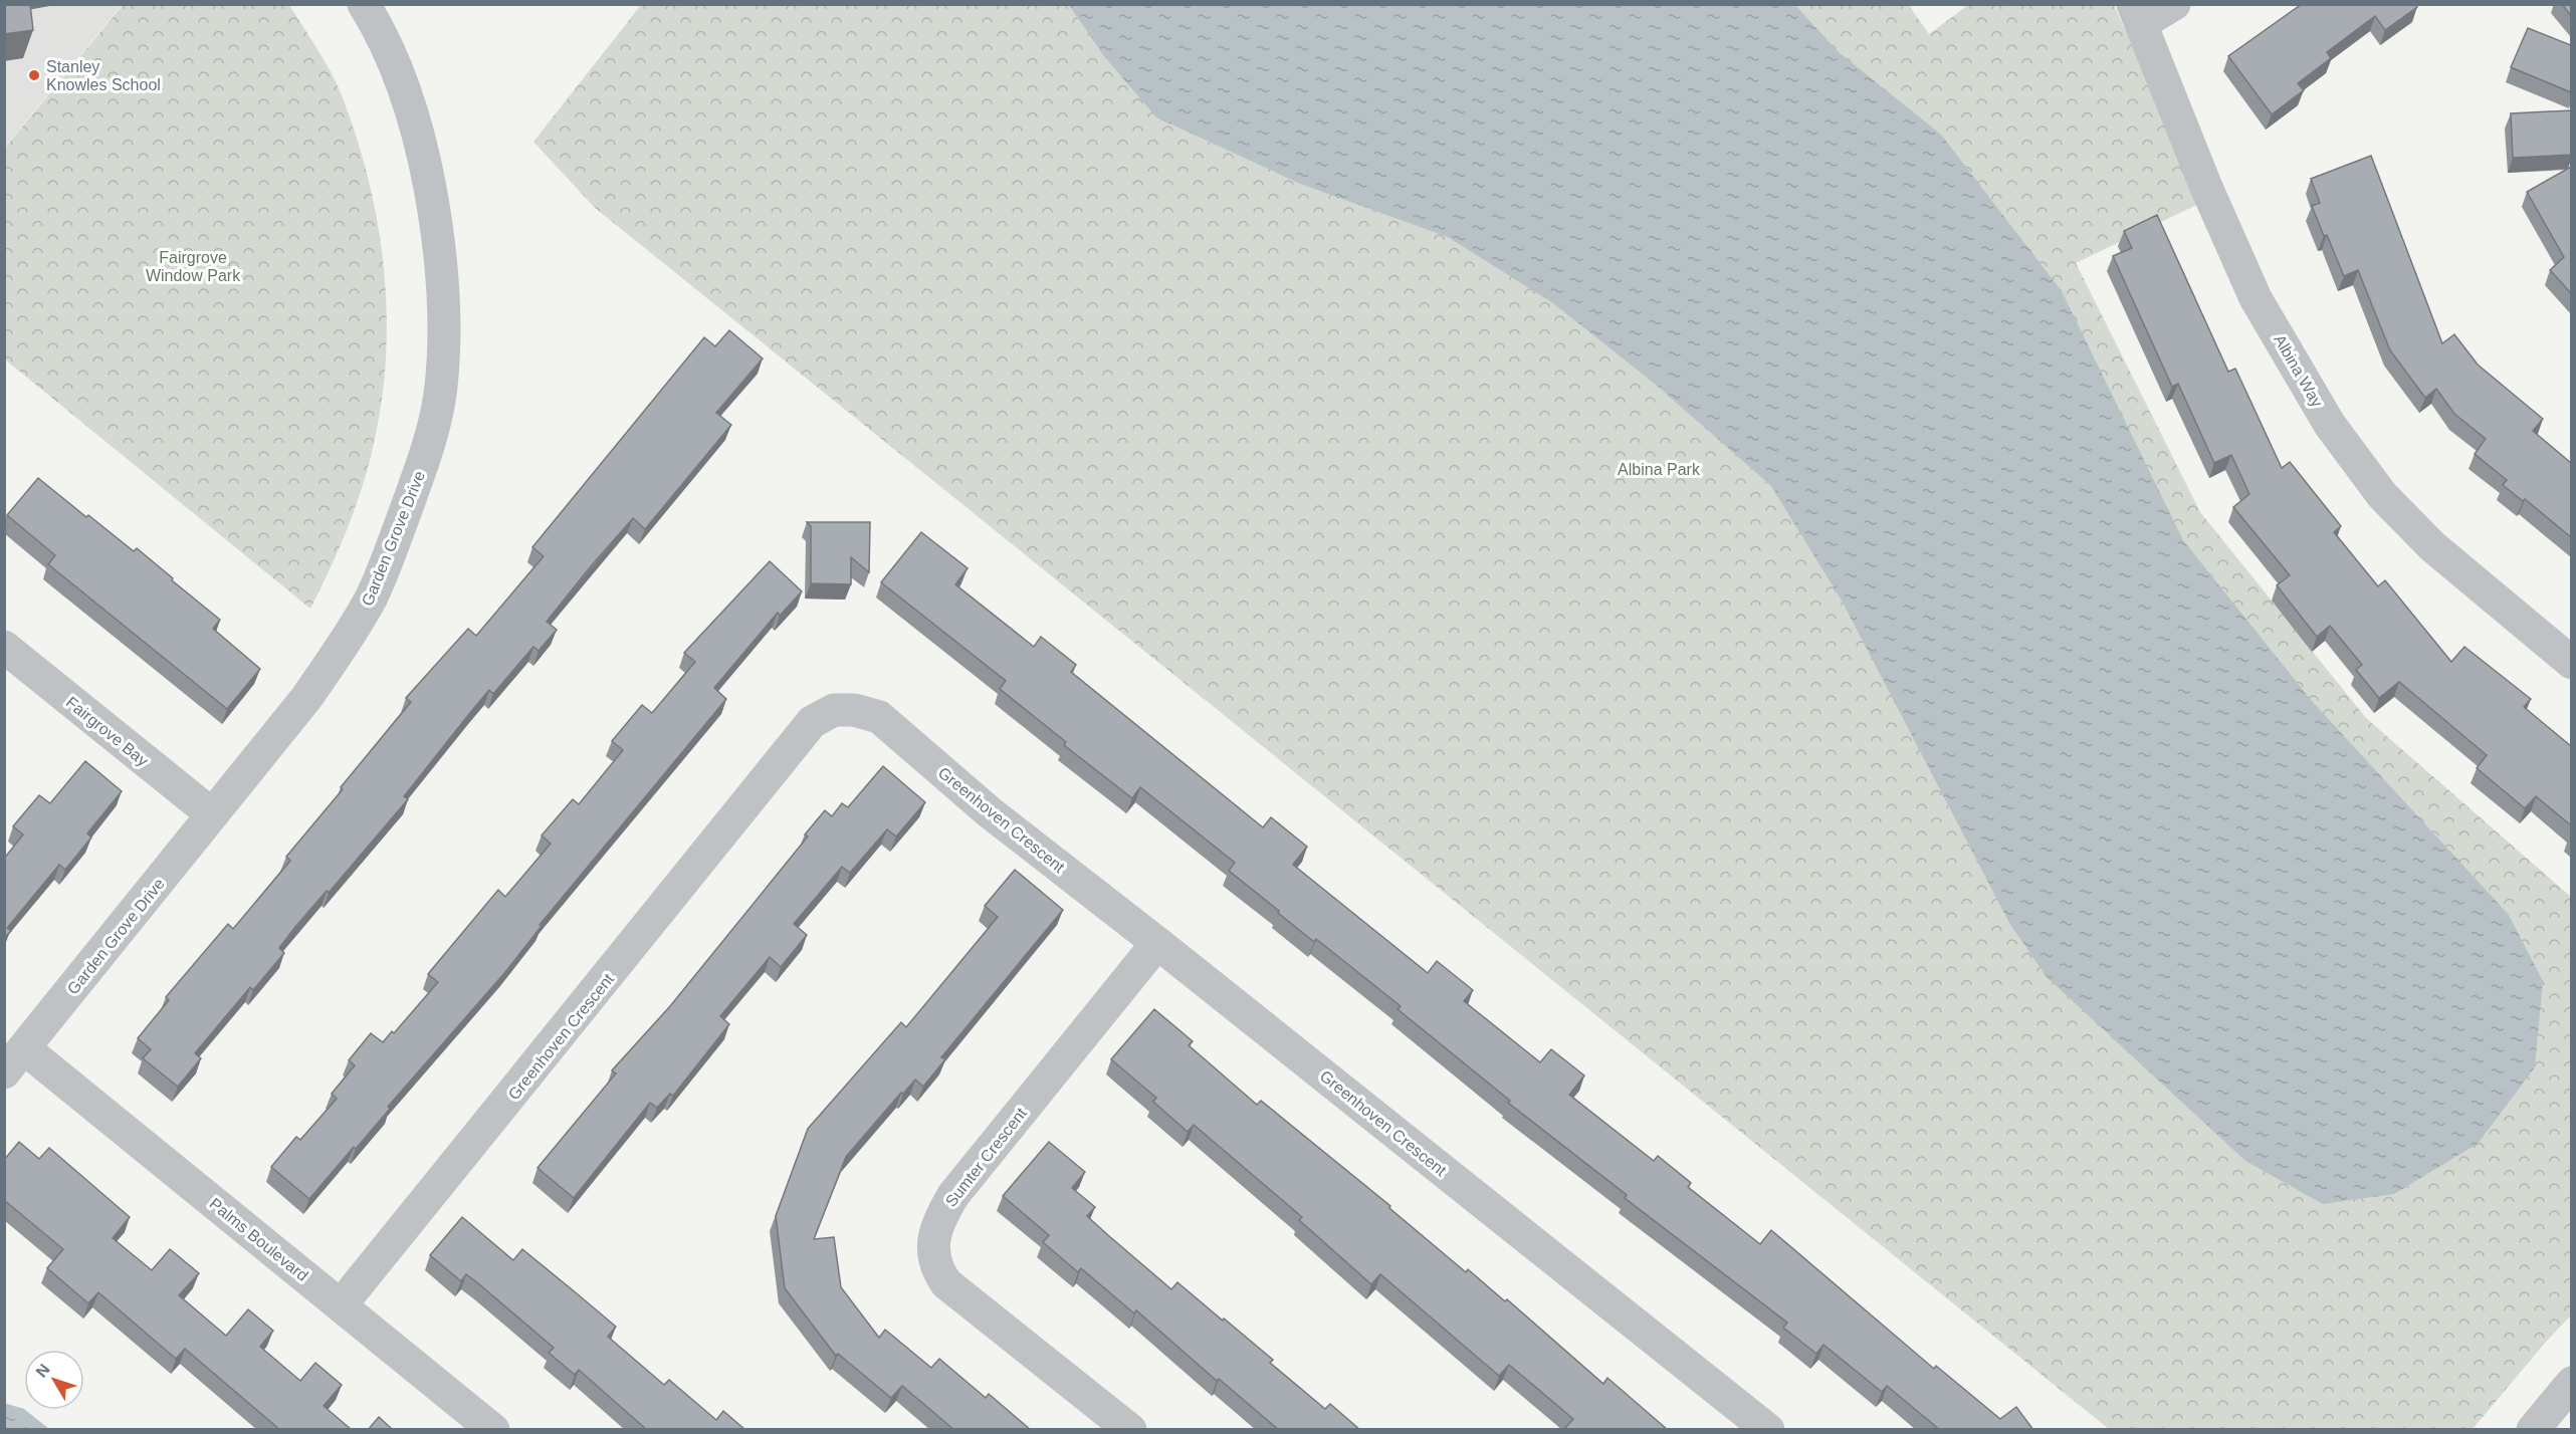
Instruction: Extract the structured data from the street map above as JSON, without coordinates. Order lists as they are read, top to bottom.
{
  "streets": {
    "street": [
      "Albina Way",
      "Garden Grove Drive",
      "Fairgrove Bay",
      "Greenhoven Crescent",
      "Sumter Crescent",
      "Palms Boulevard"
    ]
  },
  "crossings": [
    ["Garden Grove Drive", "Fairgrove Bay"],
    ["Garden Grove Drive", "Palms Boulevard"],
    ["Greenhoven Crescent", "Sumter Crescent"],
    ["Greenhoven Crescent", "Palms Boulevard"]
  ],
  "parks": ["Fairgrove Window Park", "Albina Park"],
  "places": ["Stanley Knowles School"],
  "north": "top left"
}
